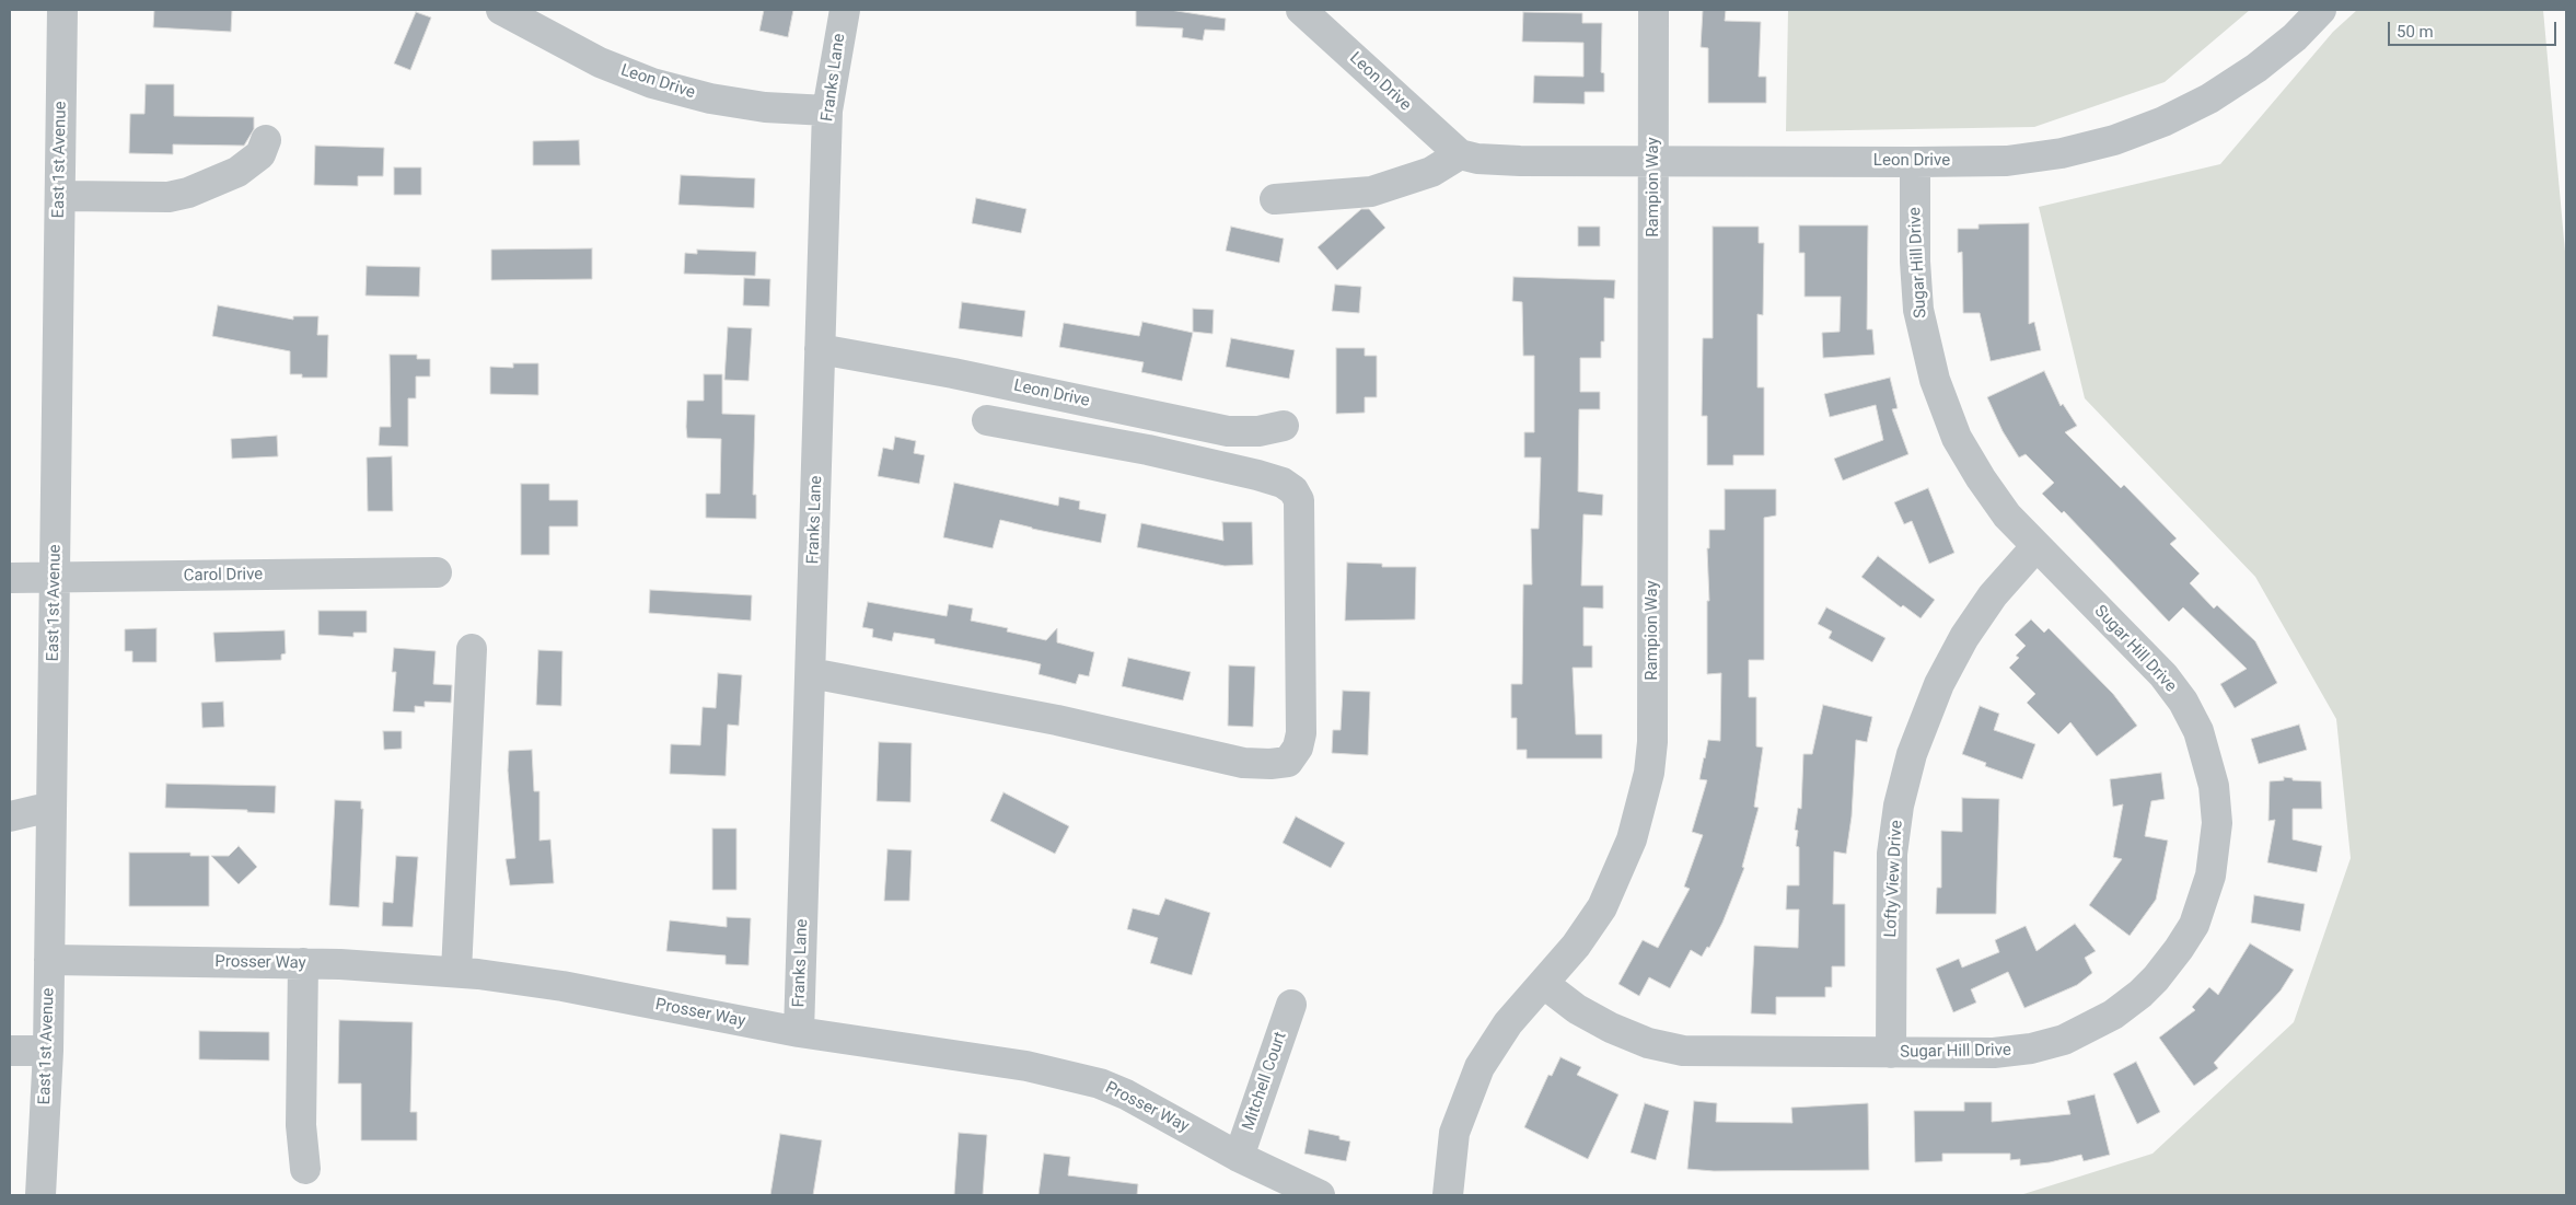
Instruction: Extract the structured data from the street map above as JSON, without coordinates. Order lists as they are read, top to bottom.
{
  "streets": {
    "street": [
      "Franks Lane",
      "Leon Drive",
      "East 1st Avenue",
      "Rampion Way",
      "Sugar Hill Drive",
      "Carol Drive",
      "Lofty View Drive",
      "Prosser Way",
      "Mitchell Court"
    ]
  },
  "crossings": [
    ["Franks Lane", "Leon Drive"],
    ["Franks Lane", "Prosser Way"],
    ["Leon Drive", "Rampion Way"],
    ["Leon Drive", "Sugar Hill Drive"],
    ["East 1st Avenue", "Carol Drive"],
    ["East 1st Avenue", "Prosser Way"],
    ["Rampion Way", "Sugar Hill Drive"],
    ["Sugar Hill Drive", "Lofty View Drive"],
    ["Prosser Way", "Mitchell Court"]
  ],
  "scale_bar": "50 m"
}
